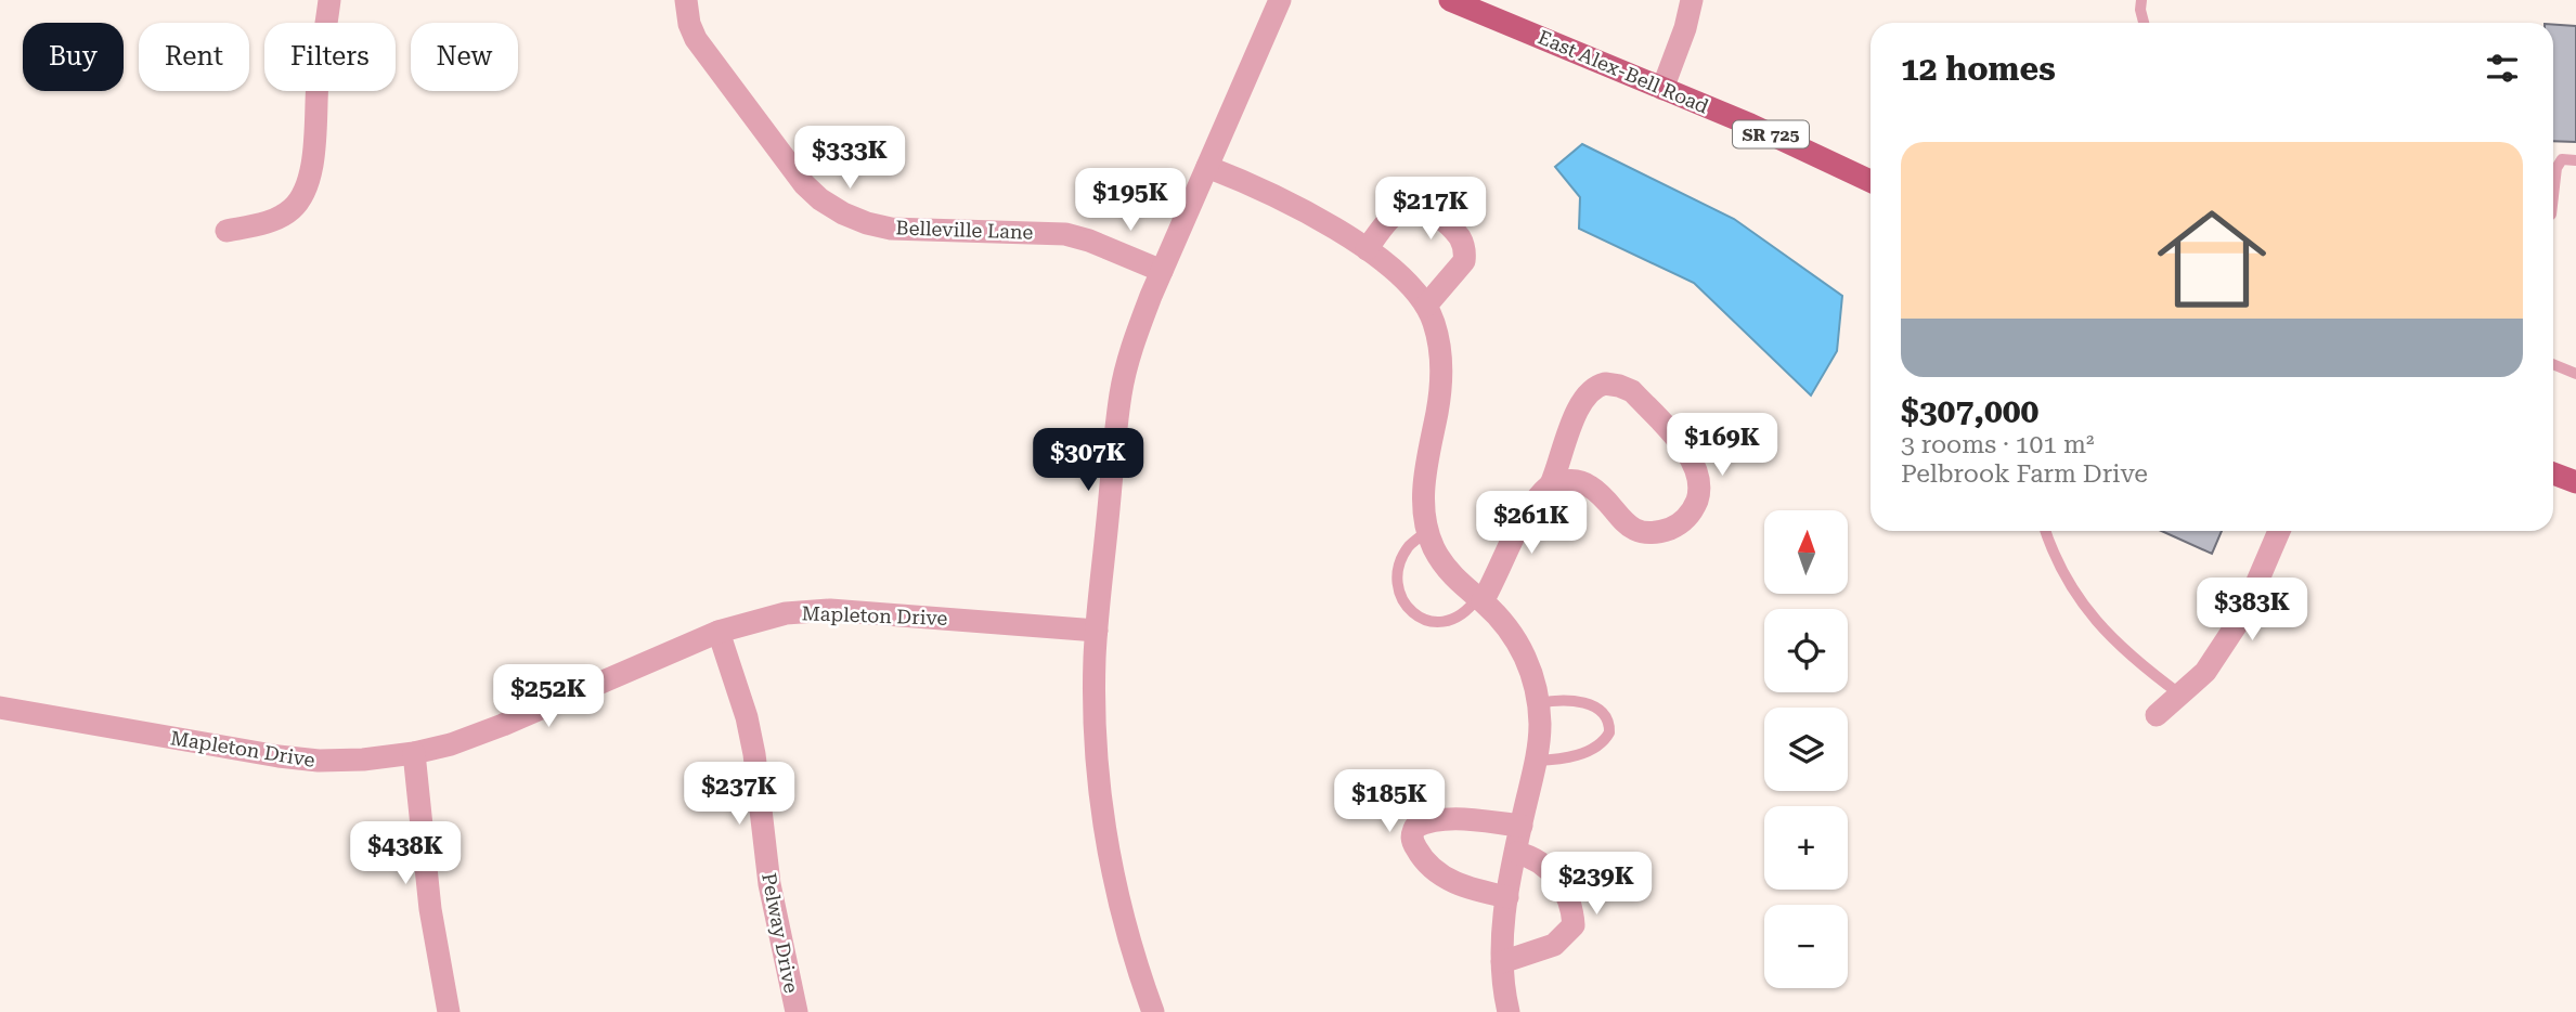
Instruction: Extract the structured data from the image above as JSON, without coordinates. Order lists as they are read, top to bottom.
{
  "streets": {
    "main road": ["East Alex-Bell Road", "SR 725"],
    "street": ["Belleville Lane", "Mapleton Drive", "Pelway Drive"]
  },
  "crossings": [
    ["Mapleton Drive", "Pelway Drive"]
  ],
  "north": "top",
  "page": {
    "chip": [
      "Buy",
      "Rent",
      "Filters",
      "New"
    ],
    "heading": "12 homes",
    "list": [
      {
        "name": "$307,000",
        "note": "3 rooms · 101 m² · Pelbrook Farm Drive"
      }
    ],
    "price": [
      "$333K",
      "$195K",
      "$217K",
      "$169K",
      "$307K",
      "$261K",
      "$383K",
      "$252K",
      "$237K",
      "$185K",
      "$438K",
      "$239K"
    ],
    "map_buttons": ["+", "−"]
  }
}
